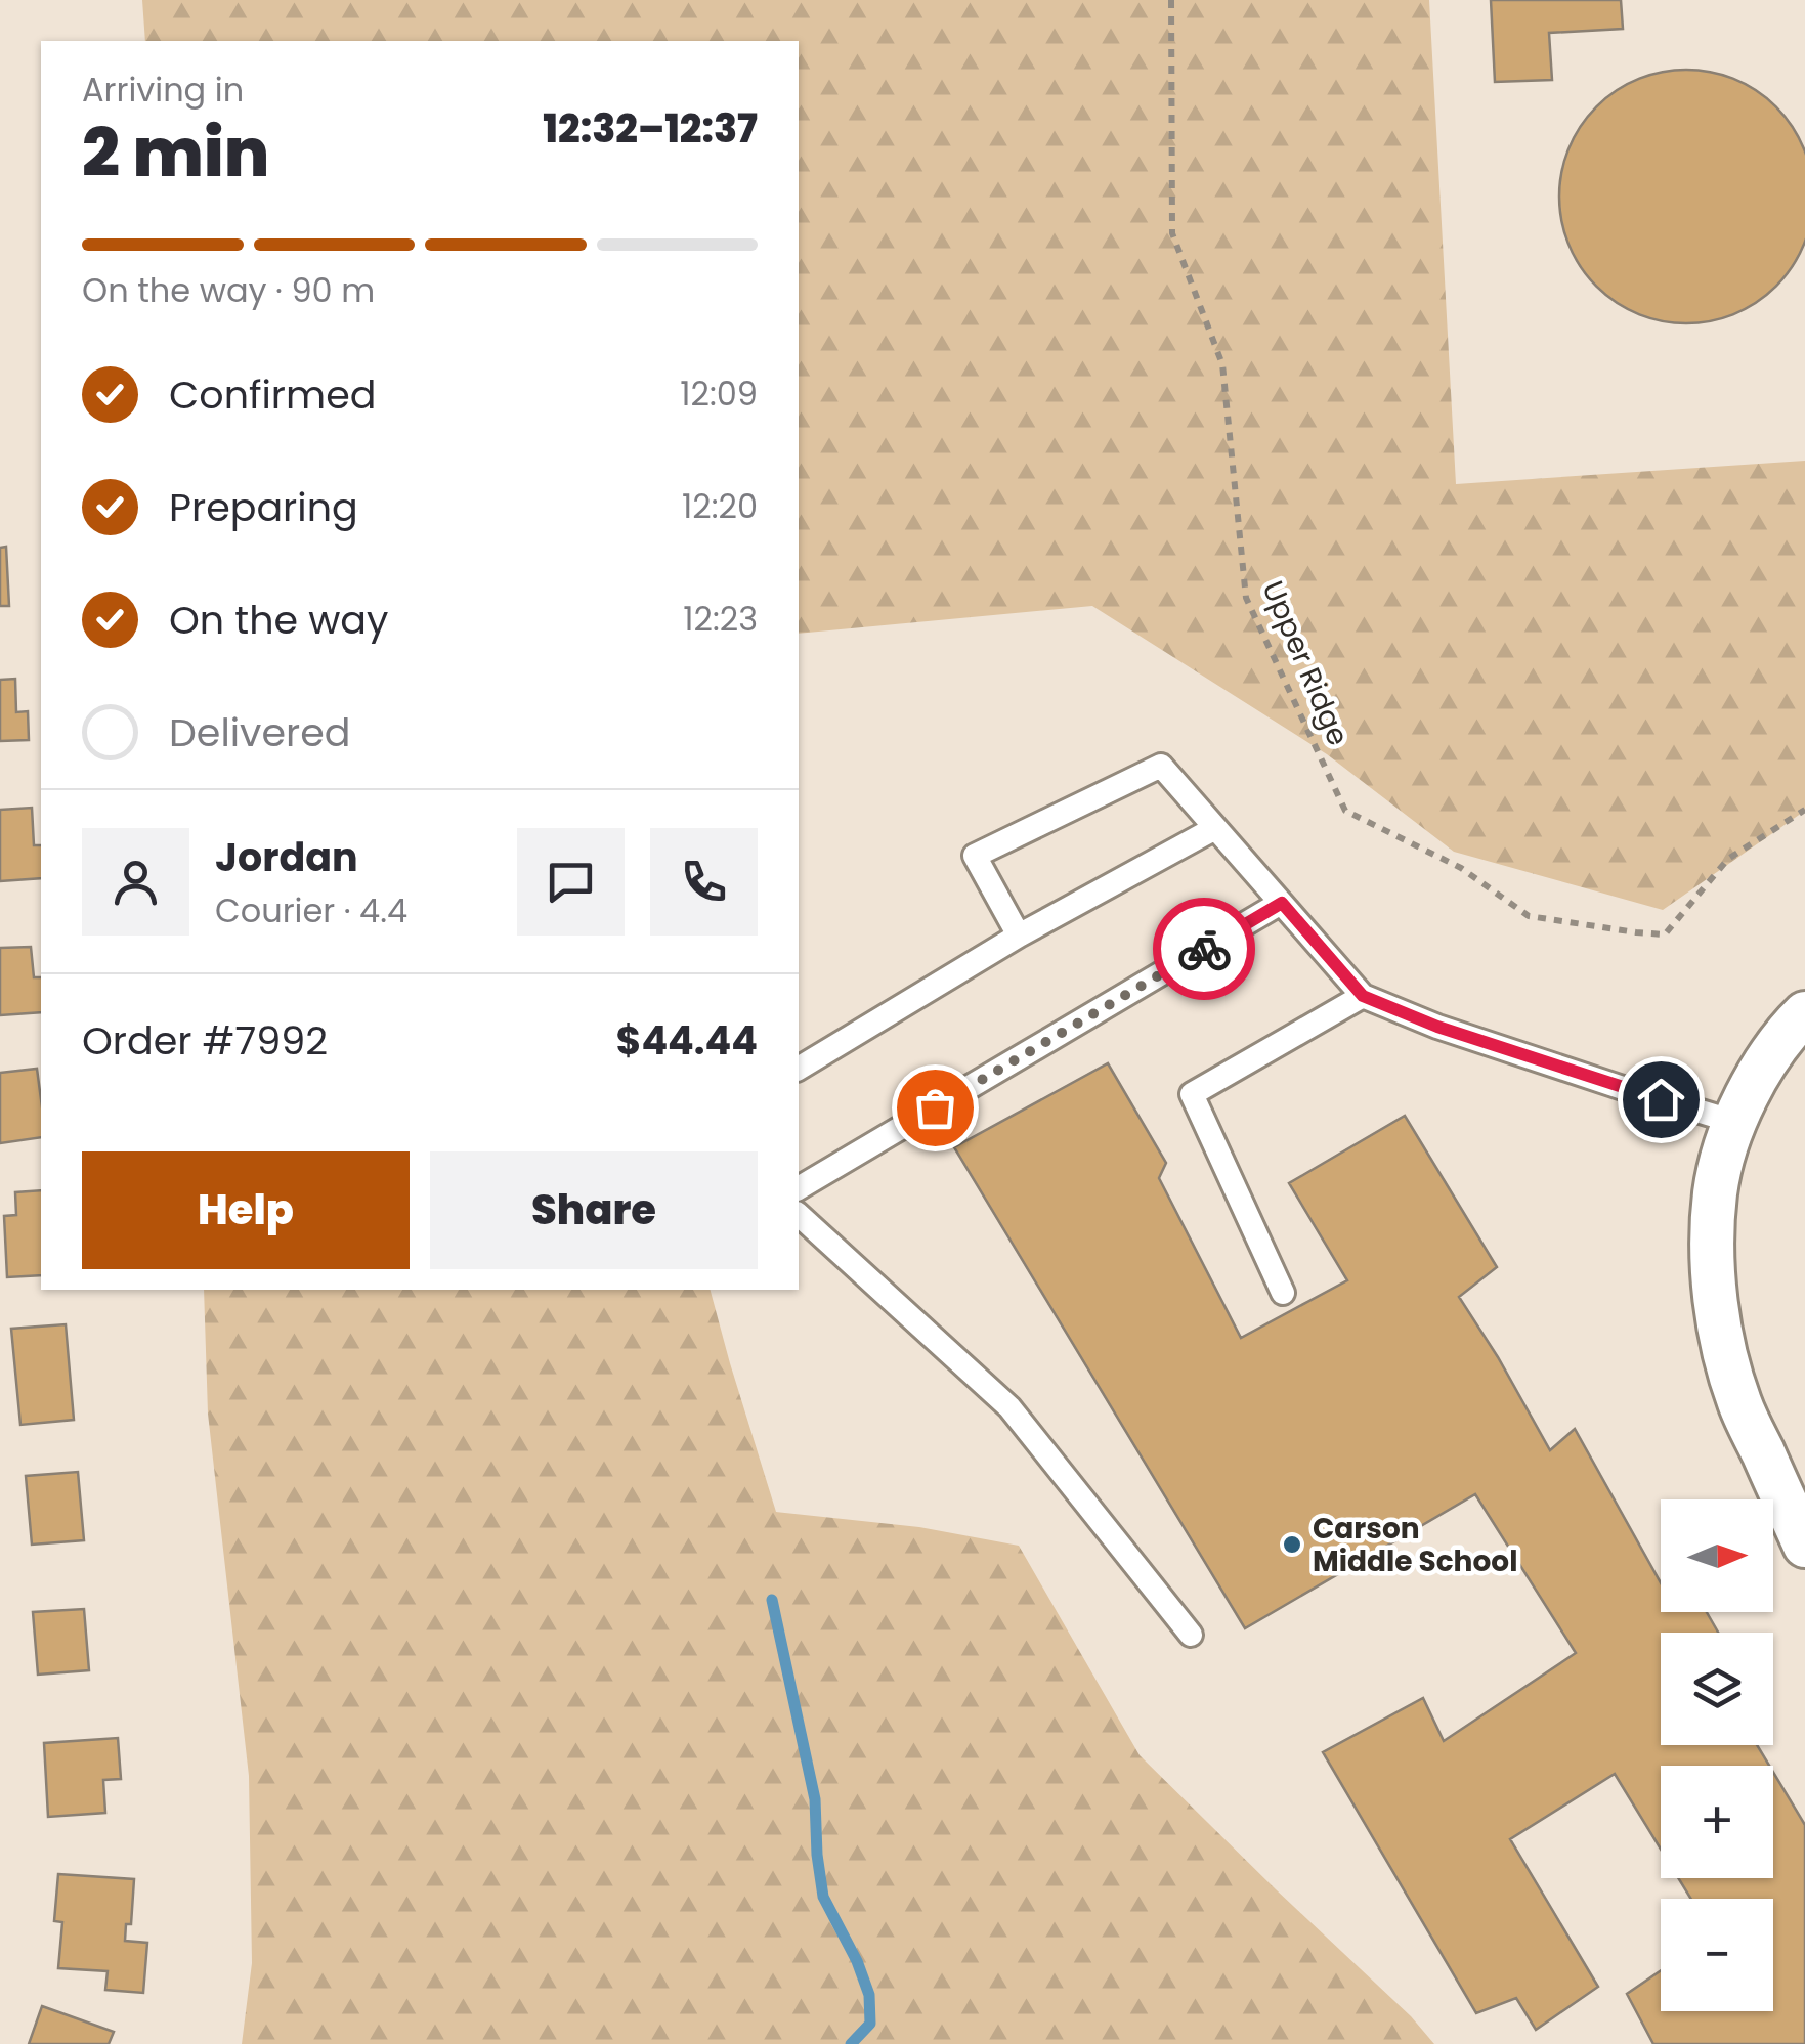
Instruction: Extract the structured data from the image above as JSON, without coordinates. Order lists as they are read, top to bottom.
{
  "streets": {
    "path": ["Upper Ridge"]
  },
  "places": ["Carson Middle School"],
  "north": "right",
  "page": {
    "heading": ["2 min", "Arriving in", "12:32–12:37"],
    "panel": [
      "Jordan",
      "Courier · 4.4",
      "Order #7992",
      "$44.44"
    ],
    "bar": "On the way · 90 m",
    "list": [
      ["Confirmed", "12:09"],
      ["Preparing", "12:20"],
      ["On the way", "12:23"],
      "Delivered"
    ],
    "buttons": ["Help", "Share"],
    "map_buttons": ["+", "−"]
  }
}
